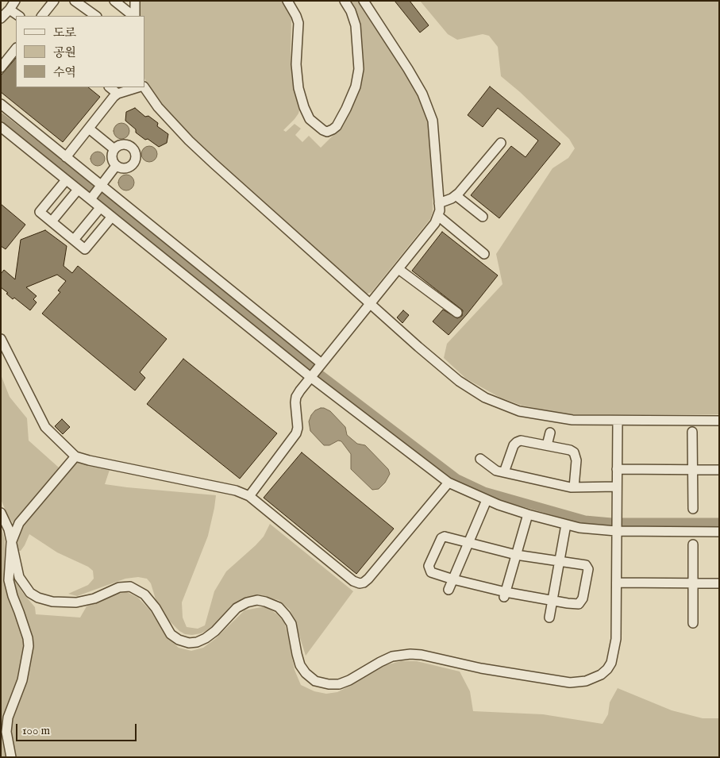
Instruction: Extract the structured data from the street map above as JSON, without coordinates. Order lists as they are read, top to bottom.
{
  "legend": ["도로", "공원", "수역"],
  "scale_bar": "100 m"
}
